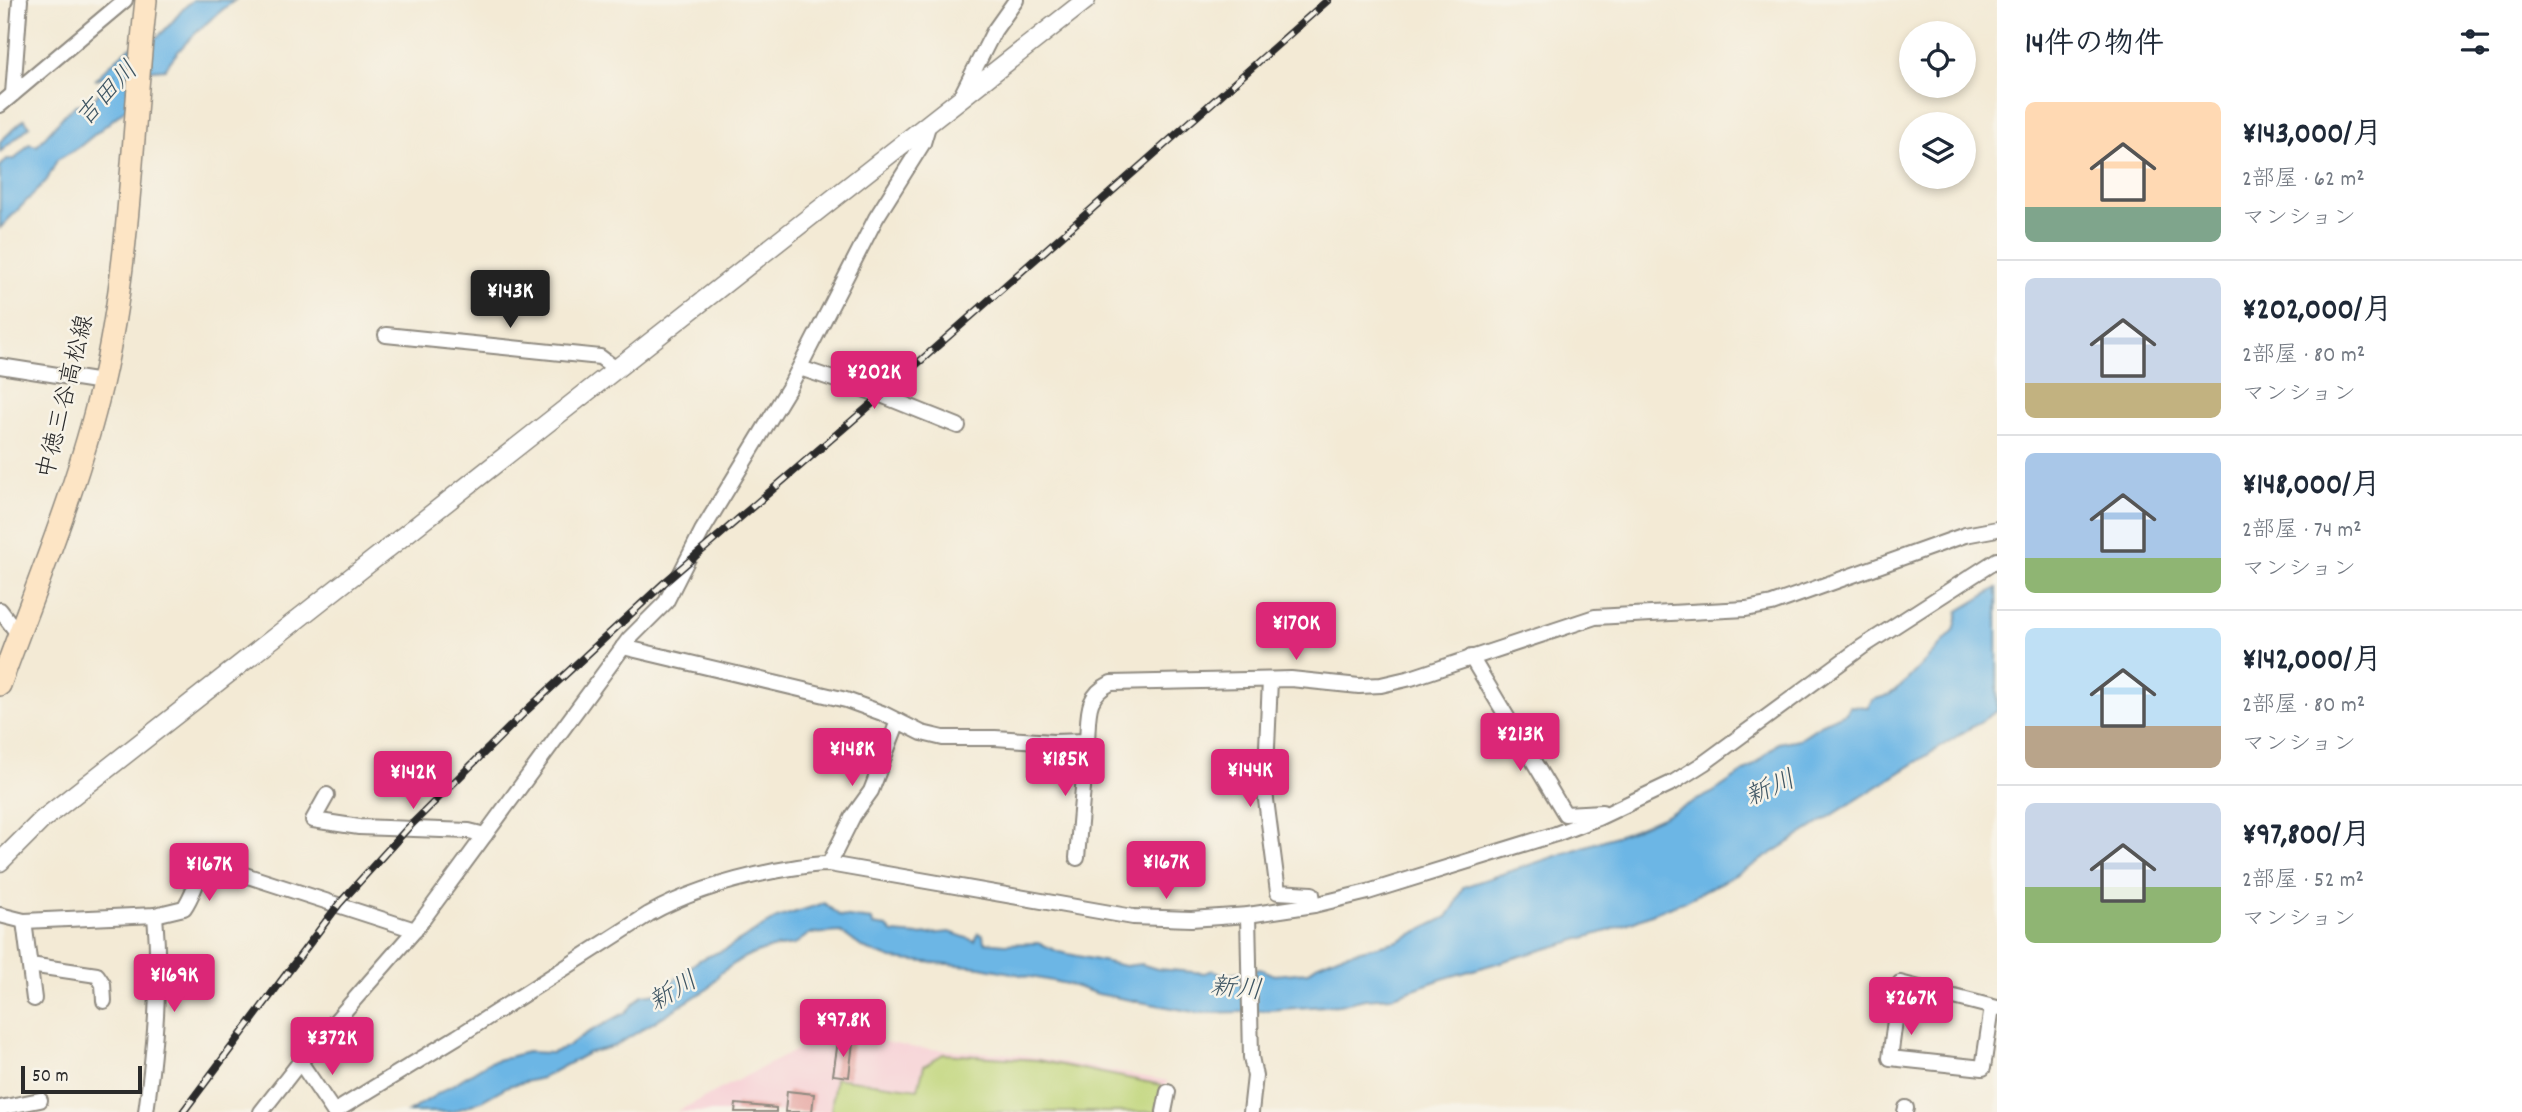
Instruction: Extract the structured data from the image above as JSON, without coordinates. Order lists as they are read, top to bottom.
{
  "streets": {
    "main road": ["中徳三谷高松線"]
  },
  "water": ["吉田川", "新川"],
  "scale_bar": "50 m",
  "page": {
    "heading": "14件の物件",
    "list": [
      {
        "name": "¥143,000/月",
        "note": "2部屋 · 62 m² · マンション"
      },
      {
        "name": "¥202,000/月",
        "note": "2部屋 · 80 m² · マンション"
      },
      {
        "name": "¥148,000/月",
        "note": "2部屋 · 74 m² · マンション"
      },
      {
        "name": "¥142,000/月",
        "note": "2部屋 · 80 m² · マンション"
      },
      {
        "name": "¥97,800/月",
        "note": "2部屋 · 52 m² · マンション"
      }
    ],
    "price": [
      "¥143K",
      "¥202K",
      "¥170K",
      "¥213K",
      "¥148K",
      "¥185K",
      "¥144K",
      "¥142K",
      "¥167K",
      "¥167K",
      "¥169K",
      "¥267K",
      "¥97.8K",
      "¥372K"
    ],
    "scale": "50 m"
  }
}
